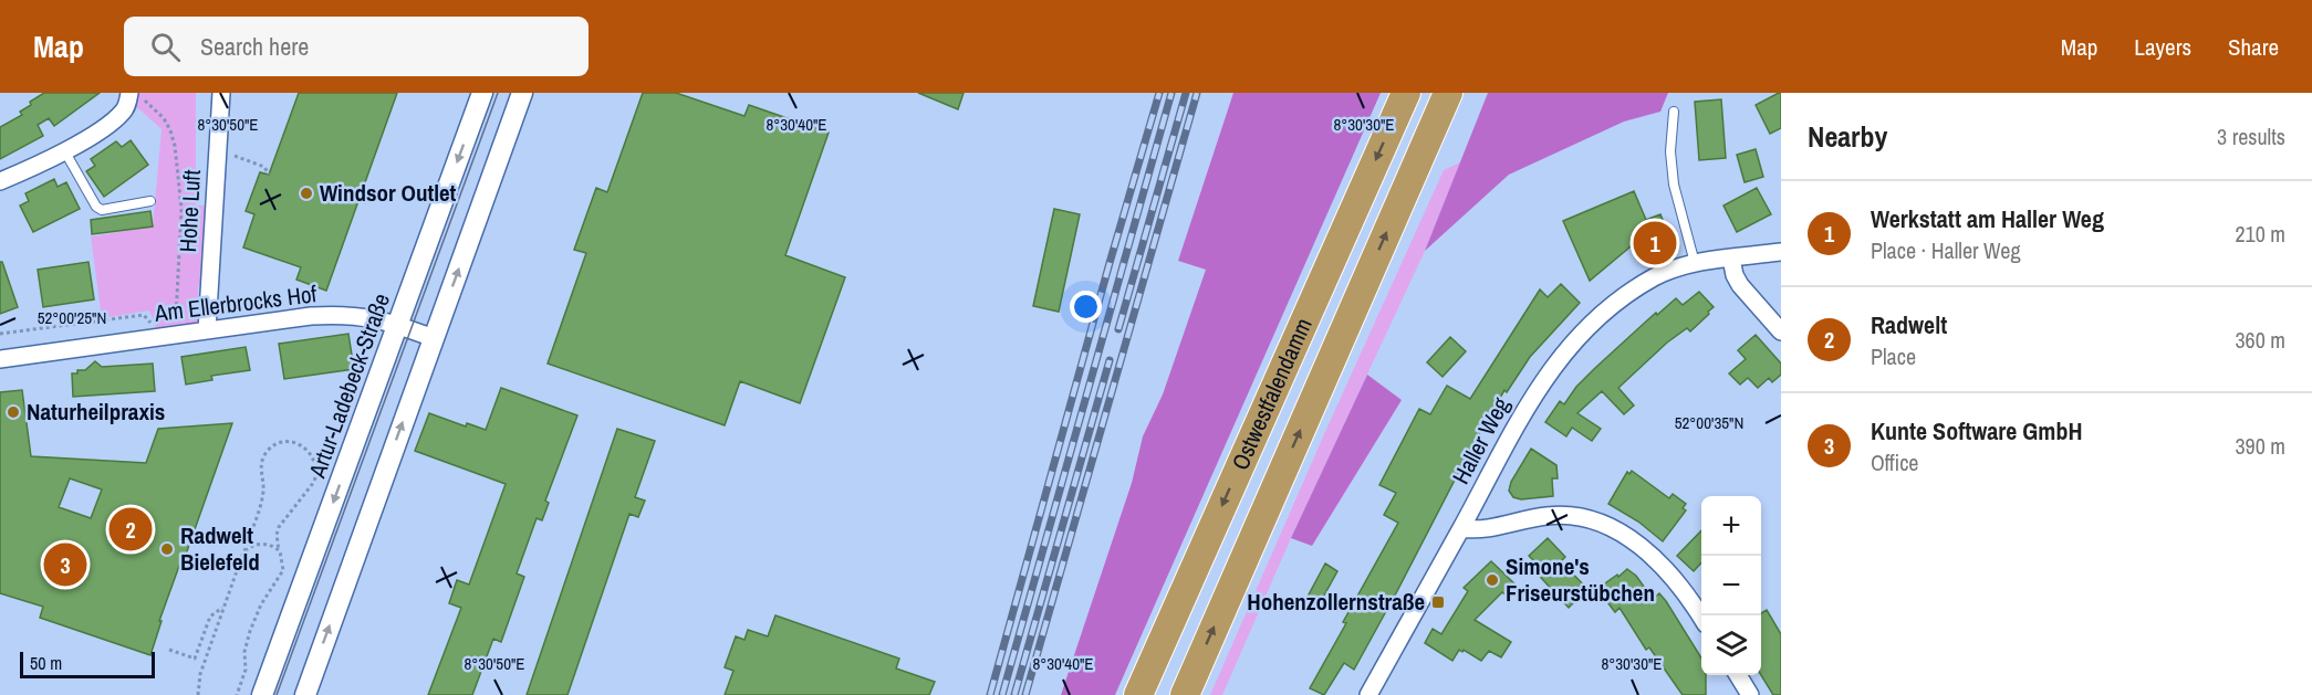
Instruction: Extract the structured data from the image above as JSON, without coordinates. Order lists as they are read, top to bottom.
{
  "streets": {
    "highway": ["Ostwestfalendamm"],
    "street": [
      "Hohe Luft",
      "Am Ellerbrocks Hof",
      "Artur-Ladebeck-Straße",
      "Haller Weg"
    ]
  },
  "crossings": [
    ["Hohe Luft", "Am Ellerbrocks Hof"],
    ["Am Ellerbrocks Hof", "Artur-Ladebeck-Straße"]
  ],
  "places": {
    "other": [
      "Windsor Outlet",
      "Naturheilpraxis",
      "Radwelt Bielefeld",
      "Simone's Friseurstübchen"
    ],
    "transit": ["Hohenzollernstraße"]
  },
  "scale_bar": "50 m",
  "page": {
    "header": "Map",
    "search": "Search here",
    "nav": ["Map", "Layers", "Share"],
    "heading": ["Nearby", "3 results"],
    "list": [
      {
        "mark": "1",
        "name": "Werkstatt am Haller Weg",
        "note": "Place · Haller Weg",
        "value": "210 m"
      },
      {
        "mark": "2",
        "name": "Radwelt",
        "note": "Place",
        "value": "360 m"
      },
      {
        "mark": "3",
        "name": "Kunte Software GmbH",
        "note": "Office",
        "value": "390 m"
      }
    ],
    "pins": ["1", "2", "3"],
    "map_buttons": ["+", "−"],
    "scale": "50 m"
  },
  "coordinates": [
    "8°30'50\"E",
    "8°30'40\"E",
    "8°30'30\"E",
    "52°00'25\"N",
    "52°00'35\"N"
  ]
}
